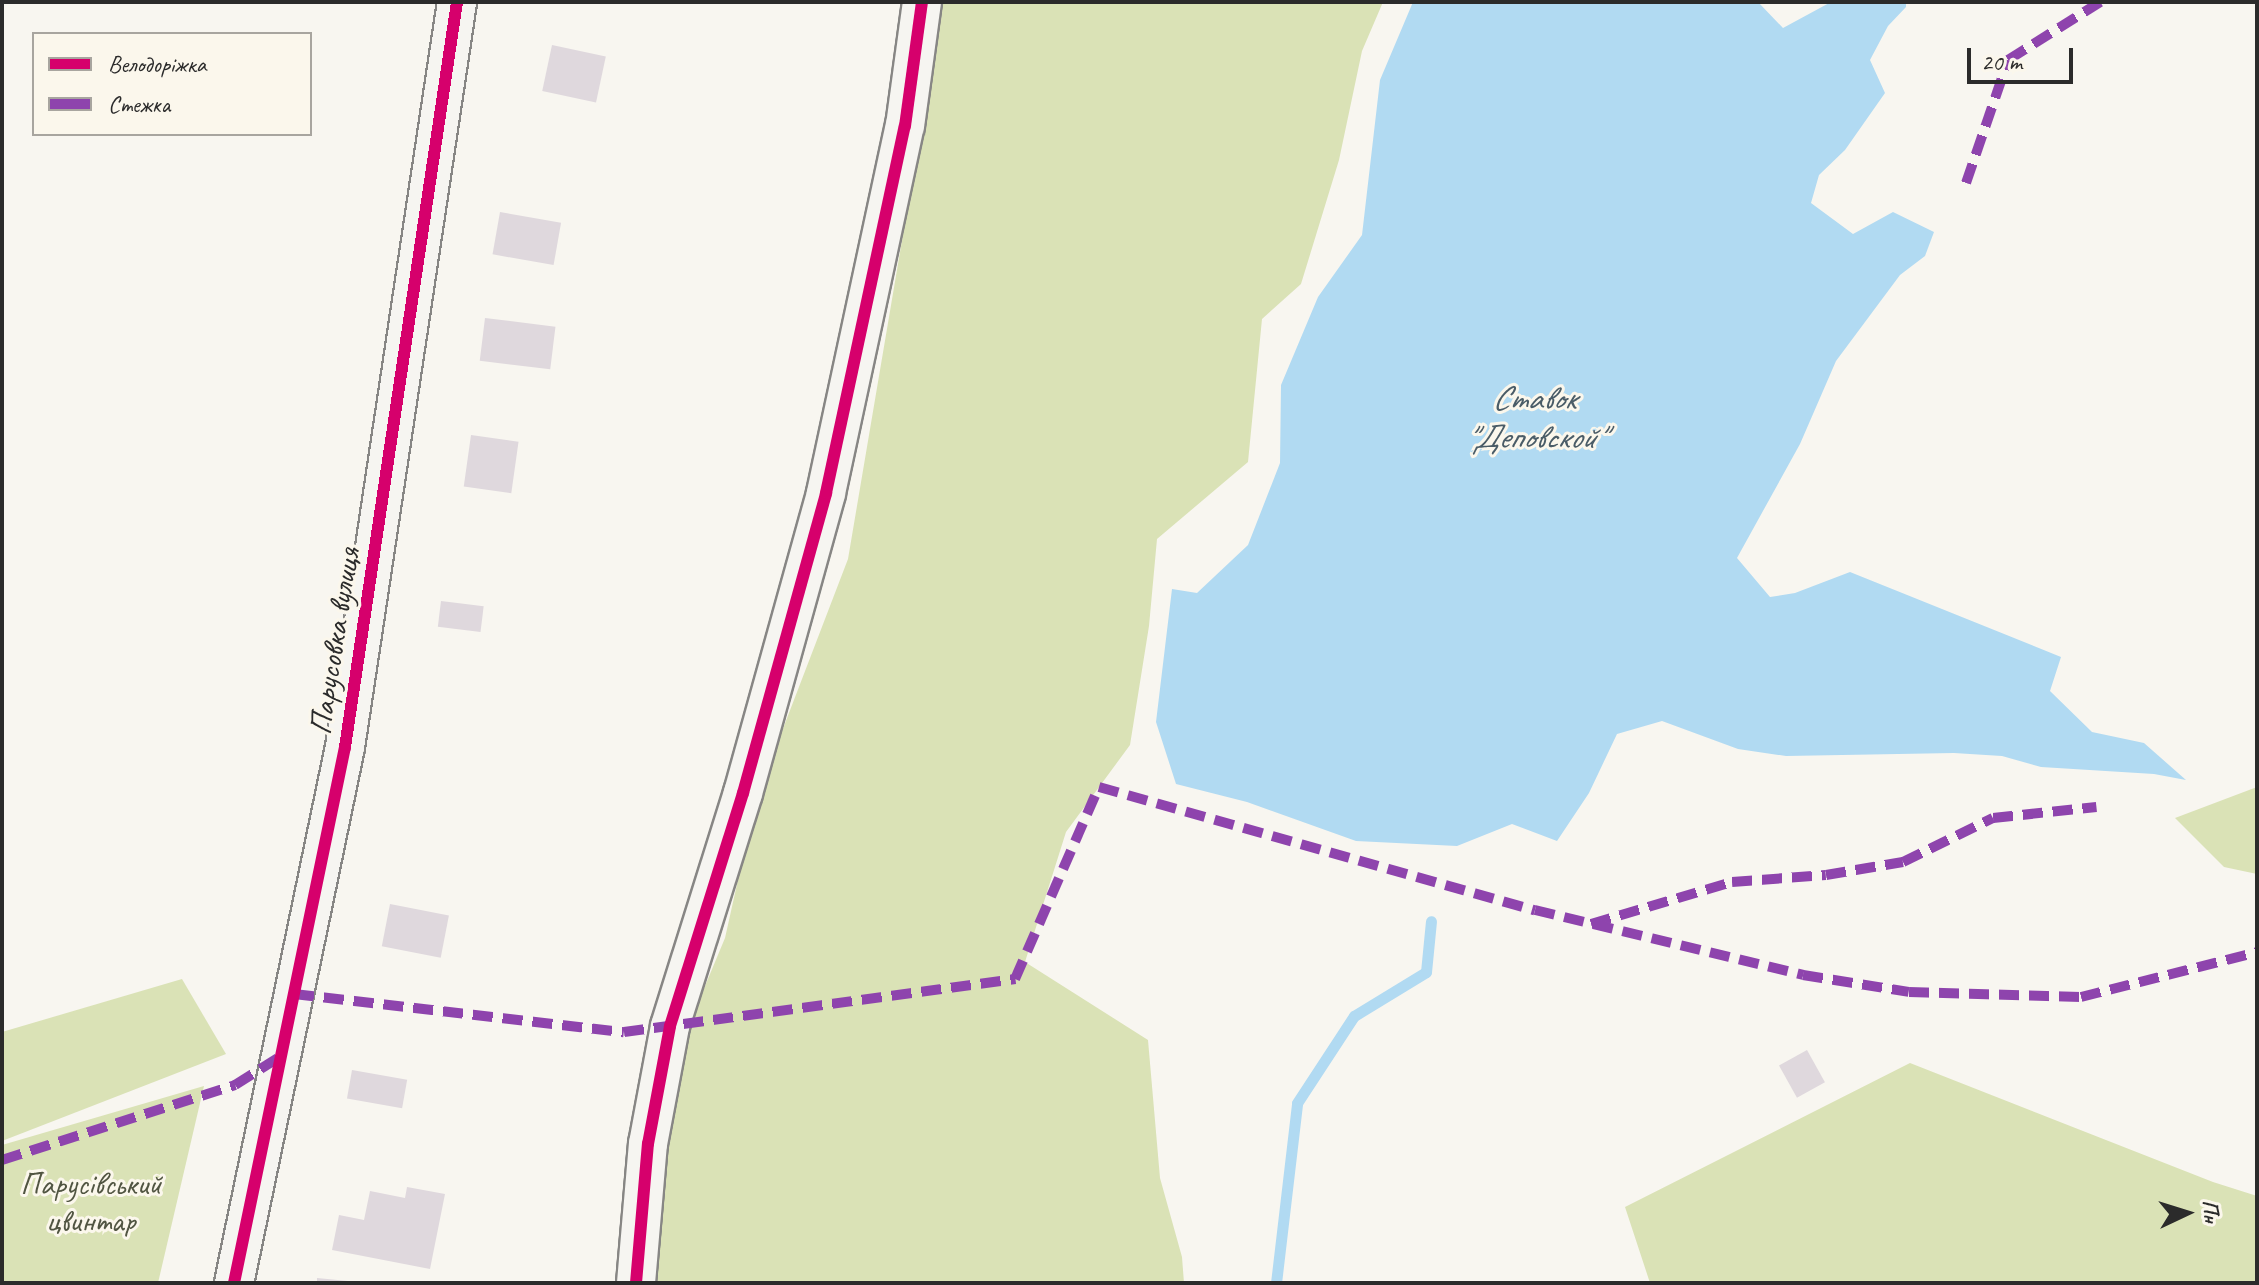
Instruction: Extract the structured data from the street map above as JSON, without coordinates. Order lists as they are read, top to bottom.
{
  "streets": {
    "street": ["Парусовка вулиця"]
  },
  "water": ["Ставок \"Деповской\""],
  "parks": ["Парусівський цвинтар"],
  "legend": ["Велодоріжка", "Стежка"],
  "scale_bar": "20 m",
  "north": "right"
}
